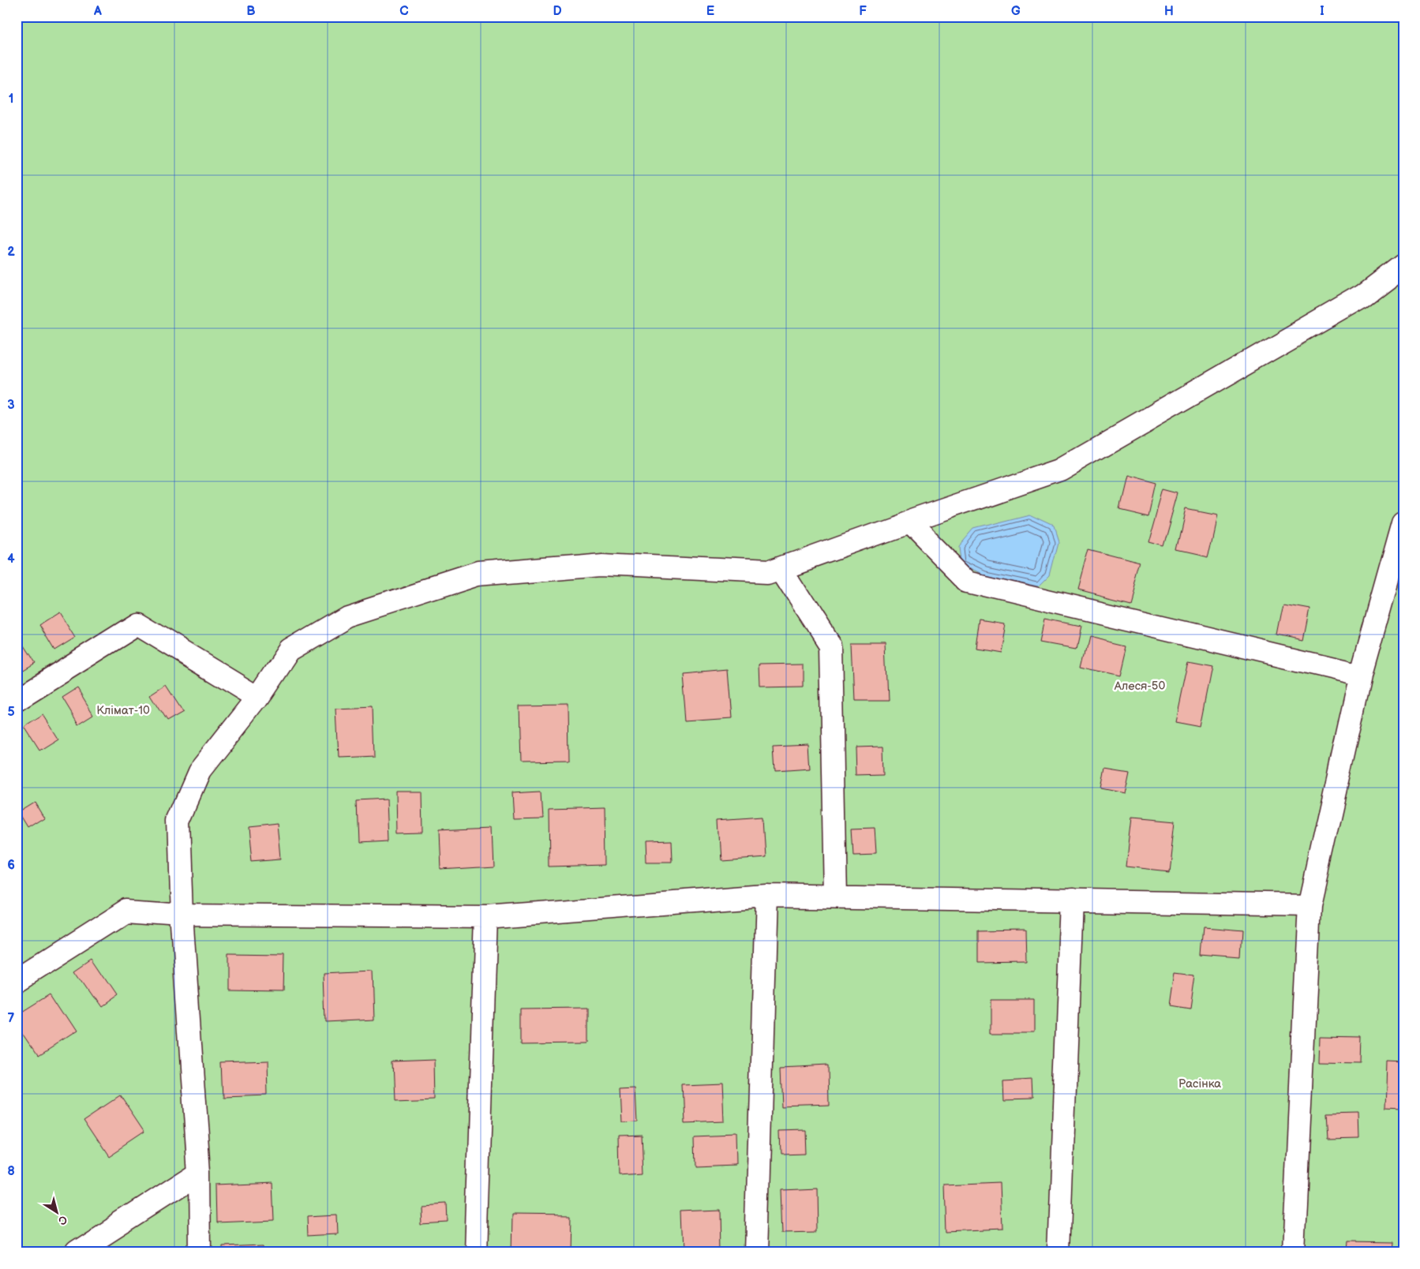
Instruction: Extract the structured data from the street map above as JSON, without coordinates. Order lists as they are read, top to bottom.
{
  "parks": ["Алеся-50", "Клімат-10", "Расінка"],
  "north": "bottom right",
  "grid": {
    "columns": [
      "A",
      "B",
      "C",
      "D",
      "E",
      "F",
      "G",
      "H",
      "I"
    ],
    "rows": [
      "1",
      "2",
      "3",
      "4",
      "5",
      "6",
      "7",
      "8"
    ]
  }
}
